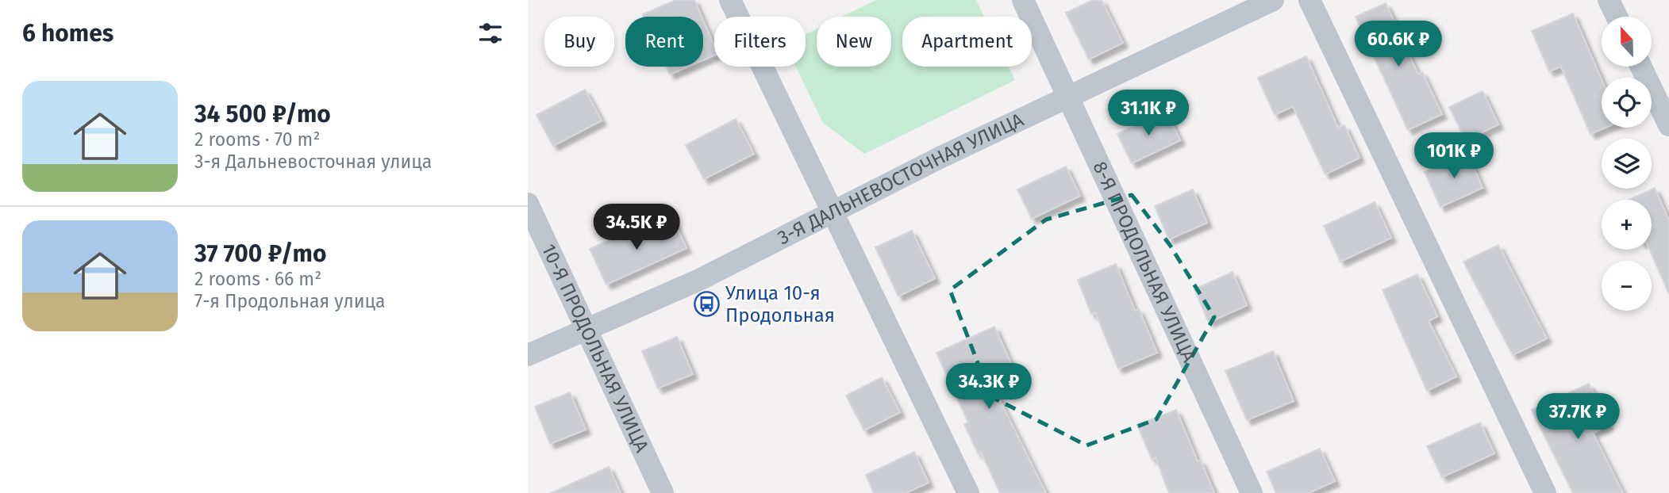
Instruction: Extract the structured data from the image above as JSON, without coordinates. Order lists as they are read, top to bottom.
{
  "streets": {
    "street": ["3-Я ДАЛЬНЕВОСТОЧНАЯ УЛИЦА", "8-Я ПРОДОЛЬНАЯ УЛИЦА", "10-Я ПРОДОЛЬНАЯ УЛИЦА"]
  },
  "crossings": [
    ["3-Я ДАЛЬНЕВОСТОЧНАЯ УЛИЦА", "8-Я ПРОДОЛЬНАЯ УЛИЦА"],
    ["3-Я ДАЛЬНЕВОСТОЧНАЯ УЛИЦА", "10-Я ПРОДОЛЬНАЯ УЛИЦА"]
  ],
  "places": {
    "bus stop": ["Улица 10-я Продольная"]
  },
  "north": "top",
  "page": {
    "heading": "6 homes",
    "map_buttons": ["+", "−"],
    "chip": [
      "Buy",
      "Rent",
      "Filters",
      "New",
      "Apartment"
    ],
    "price": [
      "60.6K ₽",
      "31.1K ₽",
      "101K ₽",
      "34.5K ₽",
      "34.3K ₽",
      "37.7K ₽"
    ],
    "list": [
      {
        "name": "34 500 ₽/mo",
        "note": "2 rooms · 70 m² · 3-я Дальневосточная улица"
      },
      {
        "name": "37 700 ₽/mo",
        "note": "2 rooms · 66 m² · 7-я Продольная улица"
      }
    ]
  }
}
